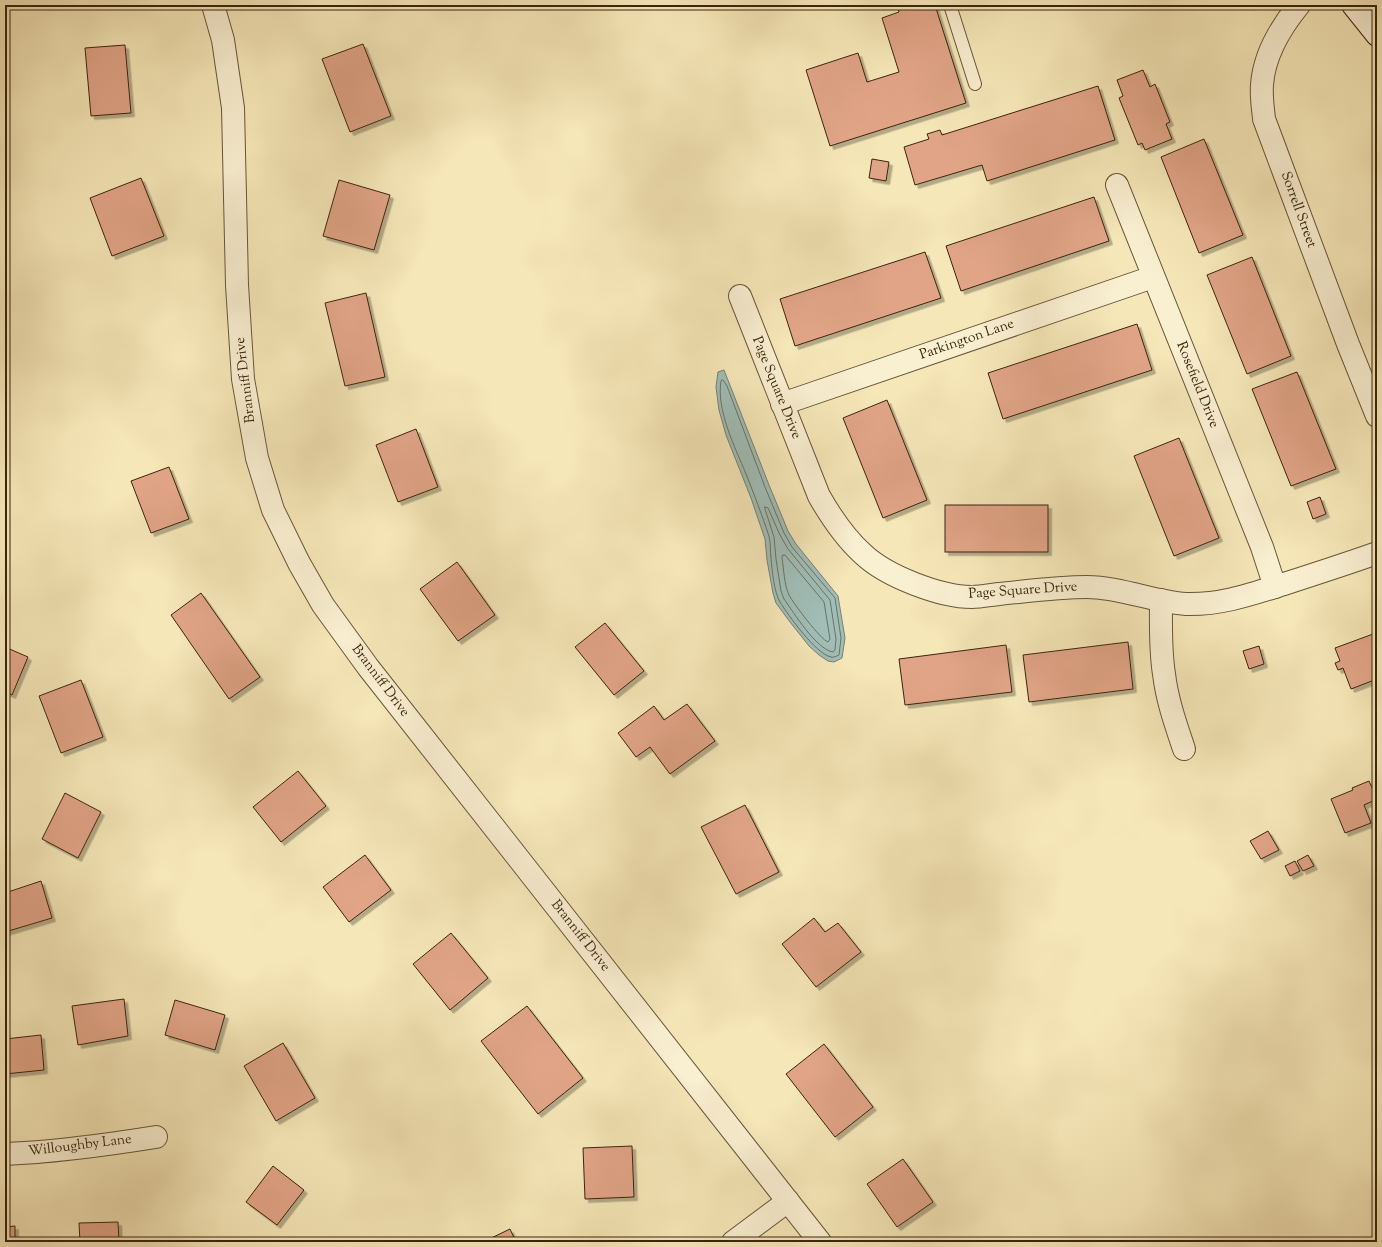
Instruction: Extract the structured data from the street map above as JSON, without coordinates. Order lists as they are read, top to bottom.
{
  "streets": {
    "street": [
      "Sorrell Street",
      "Parkington Lane",
      "Branniff Drive",
      "Rosefield Drive",
      "Page Square Drive",
      "Willoughby Lane"
    ]
  },
  "crossings": [
    ["Parkington Lane", "Rosefield Drive"],
    ["Parkington Lane", "Page Square Drive"],
    ["Rosefield Drive", "Page Square Drive"]
  ]
}
